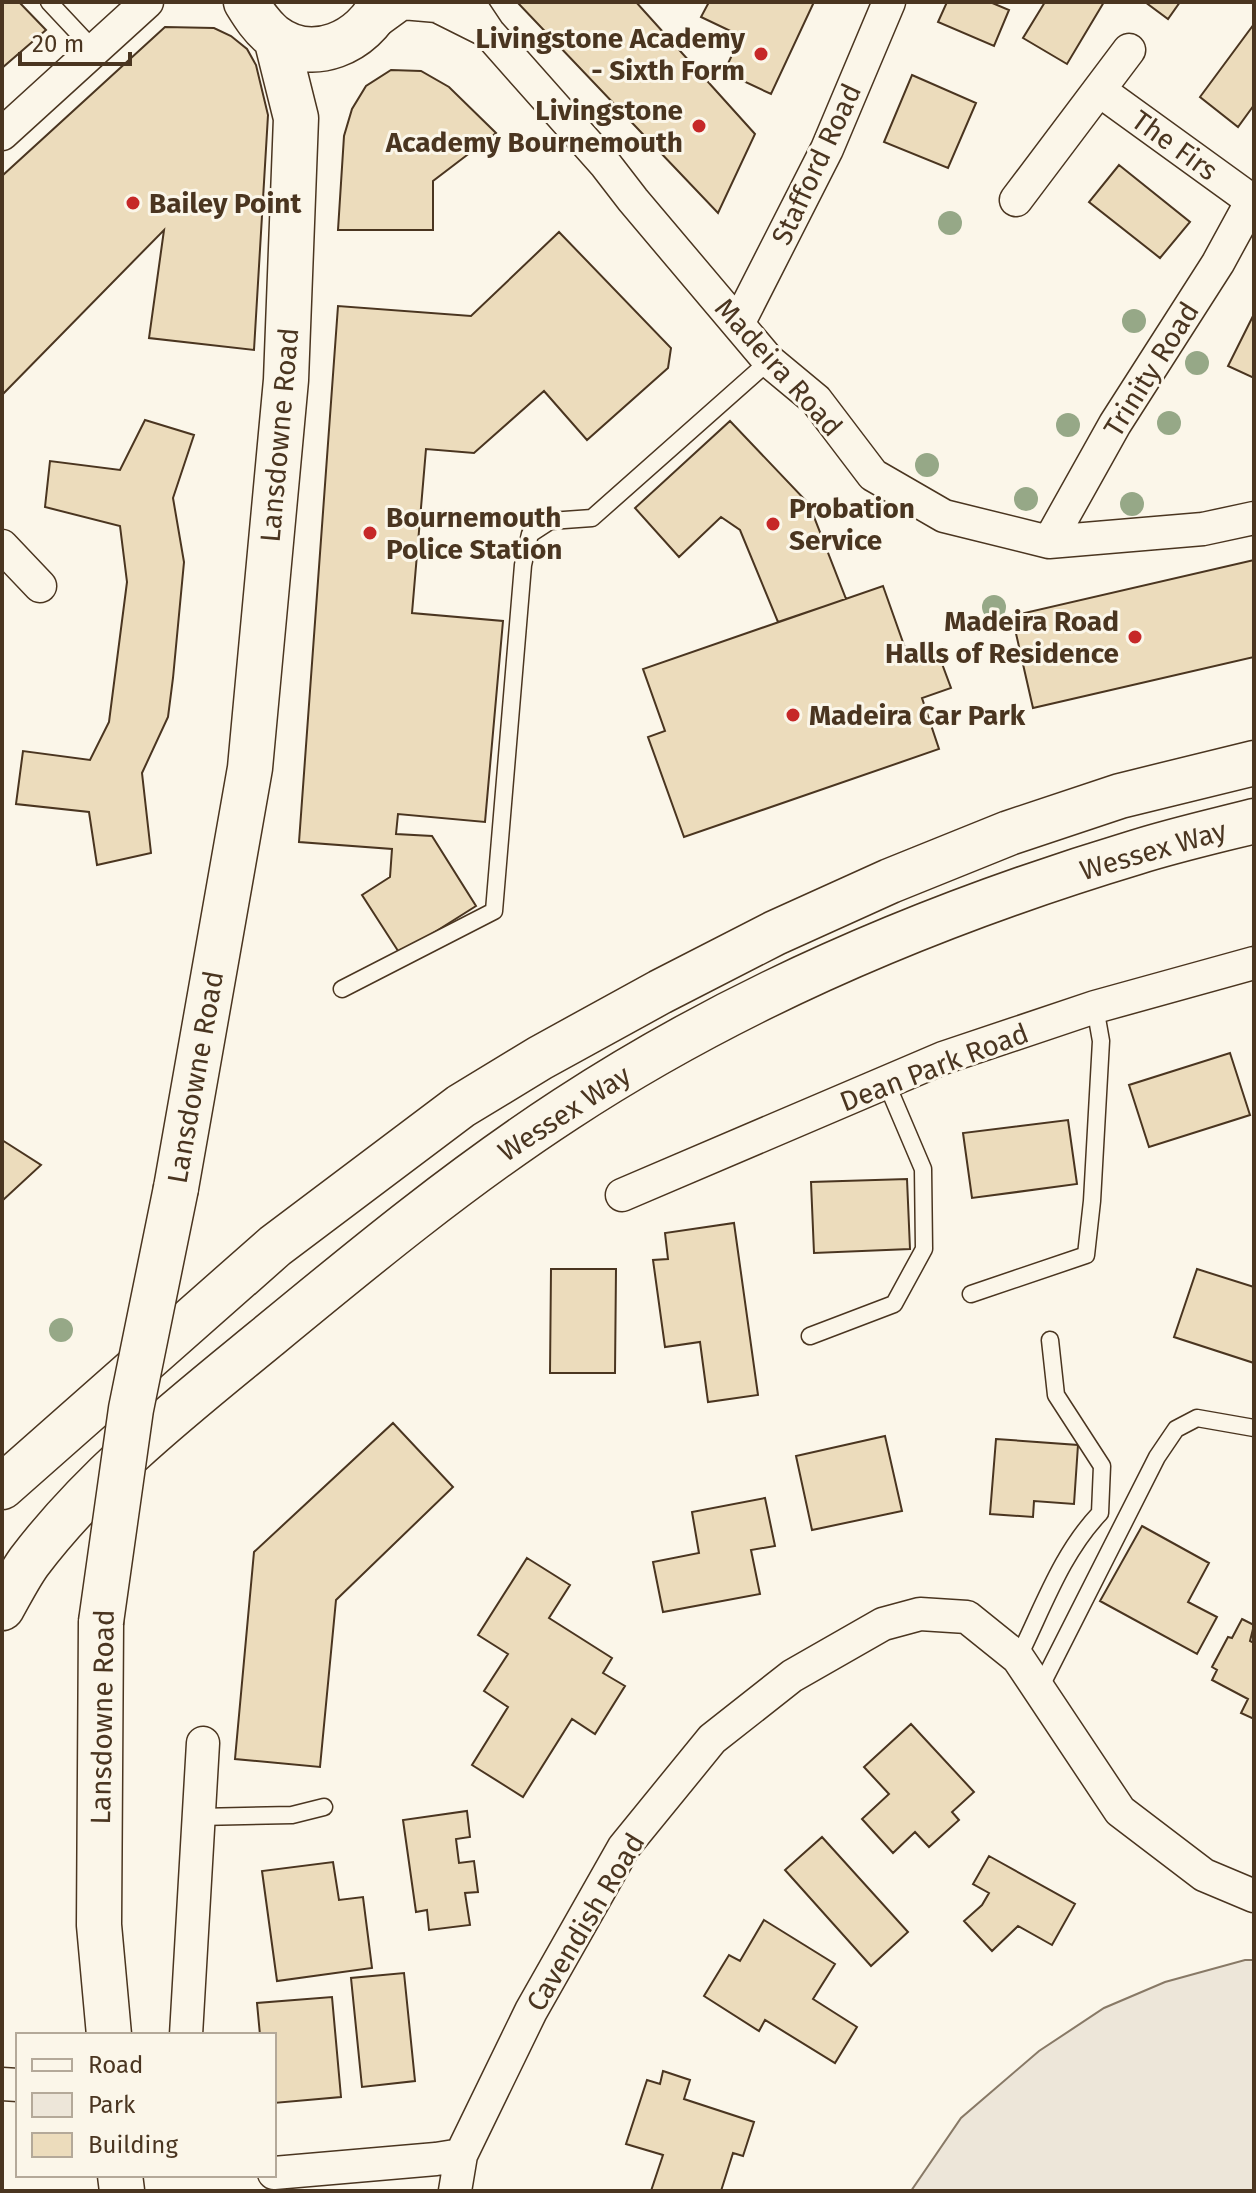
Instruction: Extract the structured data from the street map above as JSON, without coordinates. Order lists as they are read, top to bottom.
{
  "streets": {
    "main road": ["Lansdowne Road", "Wessex Way"],
    "street": [
      "The Firs",
      "Stafford Road",
      "Madeira Road",
      "Trinity Road",
      "Dean Park Road",
      "Cavendish Road"
    ]
  },
  "crossings": [
    ["The Firs", "Trinity Road"],
    ["Stafford Road", "Madeira Road"],
    ["Madeira Road", "Trinity Road"],
    ["Madeira Road", "Lansdowne Road"]
  ],
  "places": [
    "Livingstone Academy - Sixth Form",
    "Livingstone Academy Bournemouth",
    "Bailey Point",
    "Probation Service",
    "Bournemouth Police Station",
    "Madeira Road Halls of Residence",
    "Madeira Car Park"
  ],
  "legend": ["Road", "Park", "Building"],
  "scale_bar": "20 m"
}
